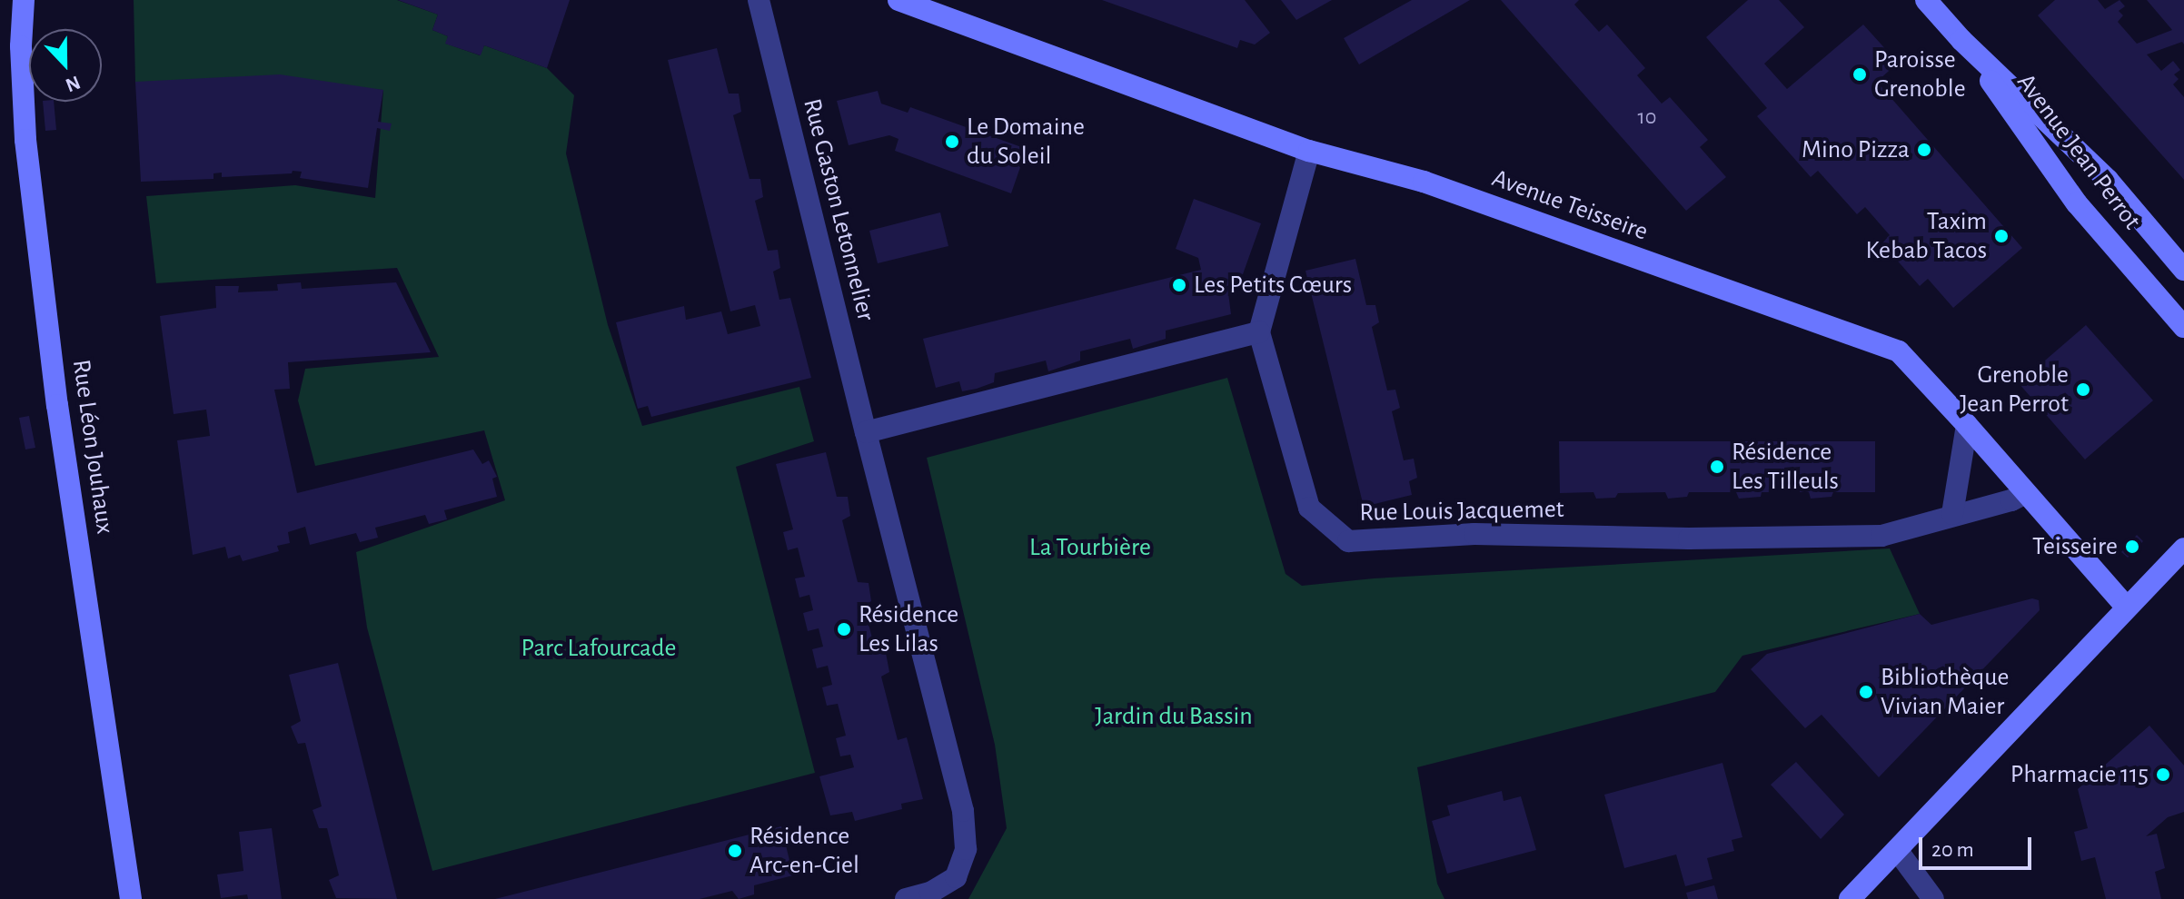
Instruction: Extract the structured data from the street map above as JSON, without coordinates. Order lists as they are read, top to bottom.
{
  "streets": {
    "street": [
      "Avenue Jean Perrot",
      "Avenue Teisseire",
      "Rue Gaston Letonnelier",
      "Rue Léon Jouhaux",
      "Rue Louis Jacquemet"
    ]
  },
  "crossings": [
    ["Avenue Teisseire", "Rue Louis Jacquemet"]
  ],
  "parks": ["La Tourbière", "Parc Lafourcade", "Jardin du Bassin"],
  "places": [
    "Paroisse Grenoble",
    "Le Domaine du Soleil",
    "Mino Pizza",
    "Taxim Kebab Tacos",
    "Les Petits Cœurs",
    "Grenoble Jean Perrot",
    "Résidence Les Tilleuls",
    "Teisseire",
    "Résidence Les Lilas",
    "Bibliothèque Vivian Maier",
    "Pharmacie 115",
    "Résidence Arc-en-Ciel"
  ],
  "house_numbers": ["10"],
  "scale_bar": "20 m",
  "north": "bottom"
}
